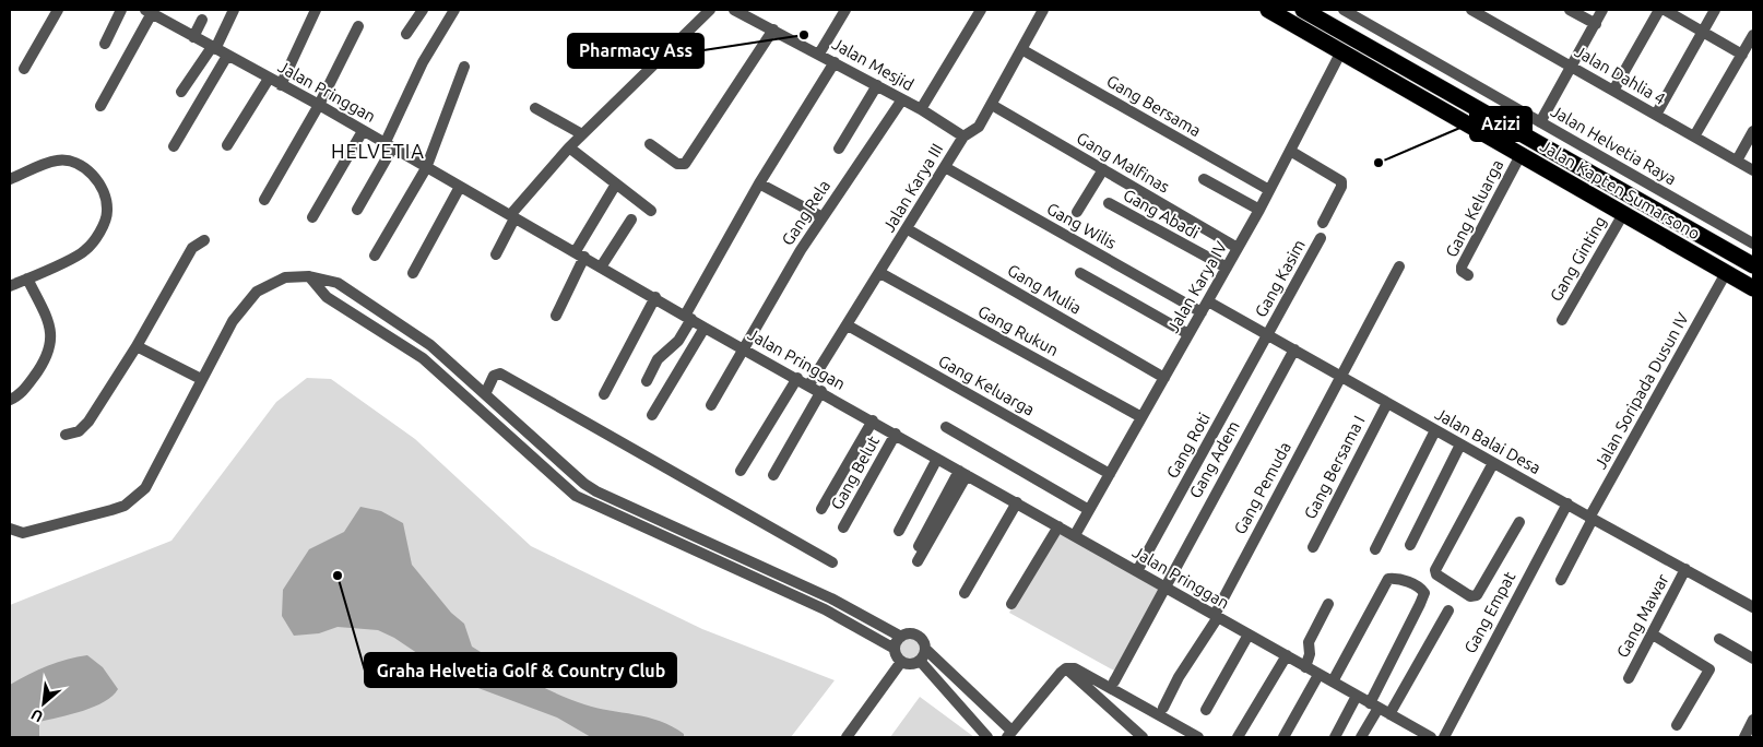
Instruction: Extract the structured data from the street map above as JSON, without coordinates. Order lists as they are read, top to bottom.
{
  "streets": {
    "highway": ["Jalan Kapten Sumarsono"],
    "street": [
      "Jalan Mesjid",
      "Jalan Dahlia 4",
      "Jalan Pringgan",
      "Gang Bersama",
      "Jalan Helvetia Raya",
      "Gang Malfinas",
      "Jalan Karya III",
      "Gang Keluarga",
      "Gang Rela",
      "Gang Abadi",
      "Gang Wilis",
      "Gang Ginting",
      "Gang Kasim",
      "Jalan Karya IV",
      "Gang Mulia",
      "Gang Rukun",
      "Jalan Soripada Dusun IV",
      "Jalan Balai Desa",
      "Gang Roti",
      "Gang Adem",
      "Gang Bersama I",
      "Gang Belut",
      "Gang Pemuda",
      "Gang Empat",
      "Gang Mawar"
    ]
  },
  "crossings": [
    ["Jalan Mesjid", "Jalan Karya III"],
    ["Jalan Mesjid", "Gang Rela"],
    ["Jalan Pringgan", "Jalan Karya III"],
    ["Jalan Pringgan", "Gang Rela"],
    ["Jalan Pringgan", "Jalan Karya IV"],
    ["Jalan Pringgan", "Gang Roti"],
    ["Jalan Pringgan", "Gang Adem"],
    ["Jalan Pringgan", "Gang Belut"],
    ["Jalan Pringgan", "Gang Pemuda"],
    ["Gang Bersama", "Jalan Karya III"],
    ["Gang Bersama", "Jalan Karya IV"],
    ["Gang Malfinas", "Jalan Karya III"],
    ["Gang Malfinas", "Jalan Karya IV"],
    ["Jalan Karya III", "Gang Keluarga"],
    ["Jalan Karya III", "Gang Wilis"],
    ["Jalan Karya III", "Gang Mulia"],
    ["Jalan Karya III", "Gang Rukun"],
    ["Jalan Kapten Sumarsono", "Gang Keluarga"],
    ["Jalan Kapten Sumarsono", "Gang Ginting"],
    ["Jalan Kapten Sumarsono", "Jalan Karya IV"],
    ["Jalan Kapten Sumarsono", "Jalan Soripada Dusun IV"],
    ["Gang Keluarga", "Jalan Karya IV"],
    ["Gang Abadi", "Jalan Karya IV"],
    ["Gang Wilis", "Jalan Karya IV"],
    ["Gang Kasim", "Jalan Balai Desa"],
    ["Gang Kasim", "Gang Roti"],
    ["Jalan Karya IV", "Gang Mulia"],
    ["Jalan Karya IV", "Gang Rukun"],
    ["Jalan Karya IV", "Jalan Balai Desa"],
    ["Jalan Soripada Dusun IV", "Jalan Balai Desa"],
    ["Jalan Balai Desa", "Gang Roti"],
    ["Jalan Balai Desa", "Gang Adem"],
    ["Jalan Balai Desa", "Gang Bersama I"],
    ["Jalan Balai Desa", "Gang Pemuda"],
    ["Jalan Balai Desa", "Gang Empat"],
    ["Jalan Balai Desa", "Gang Mawar"]
  ],
  "districts": ["HELVETIA"],
  "places": ["Pharmacy Ass", "Azizi", "Graha Helvetia Golf & Country Club"],
  "north": "bottom left"
}
